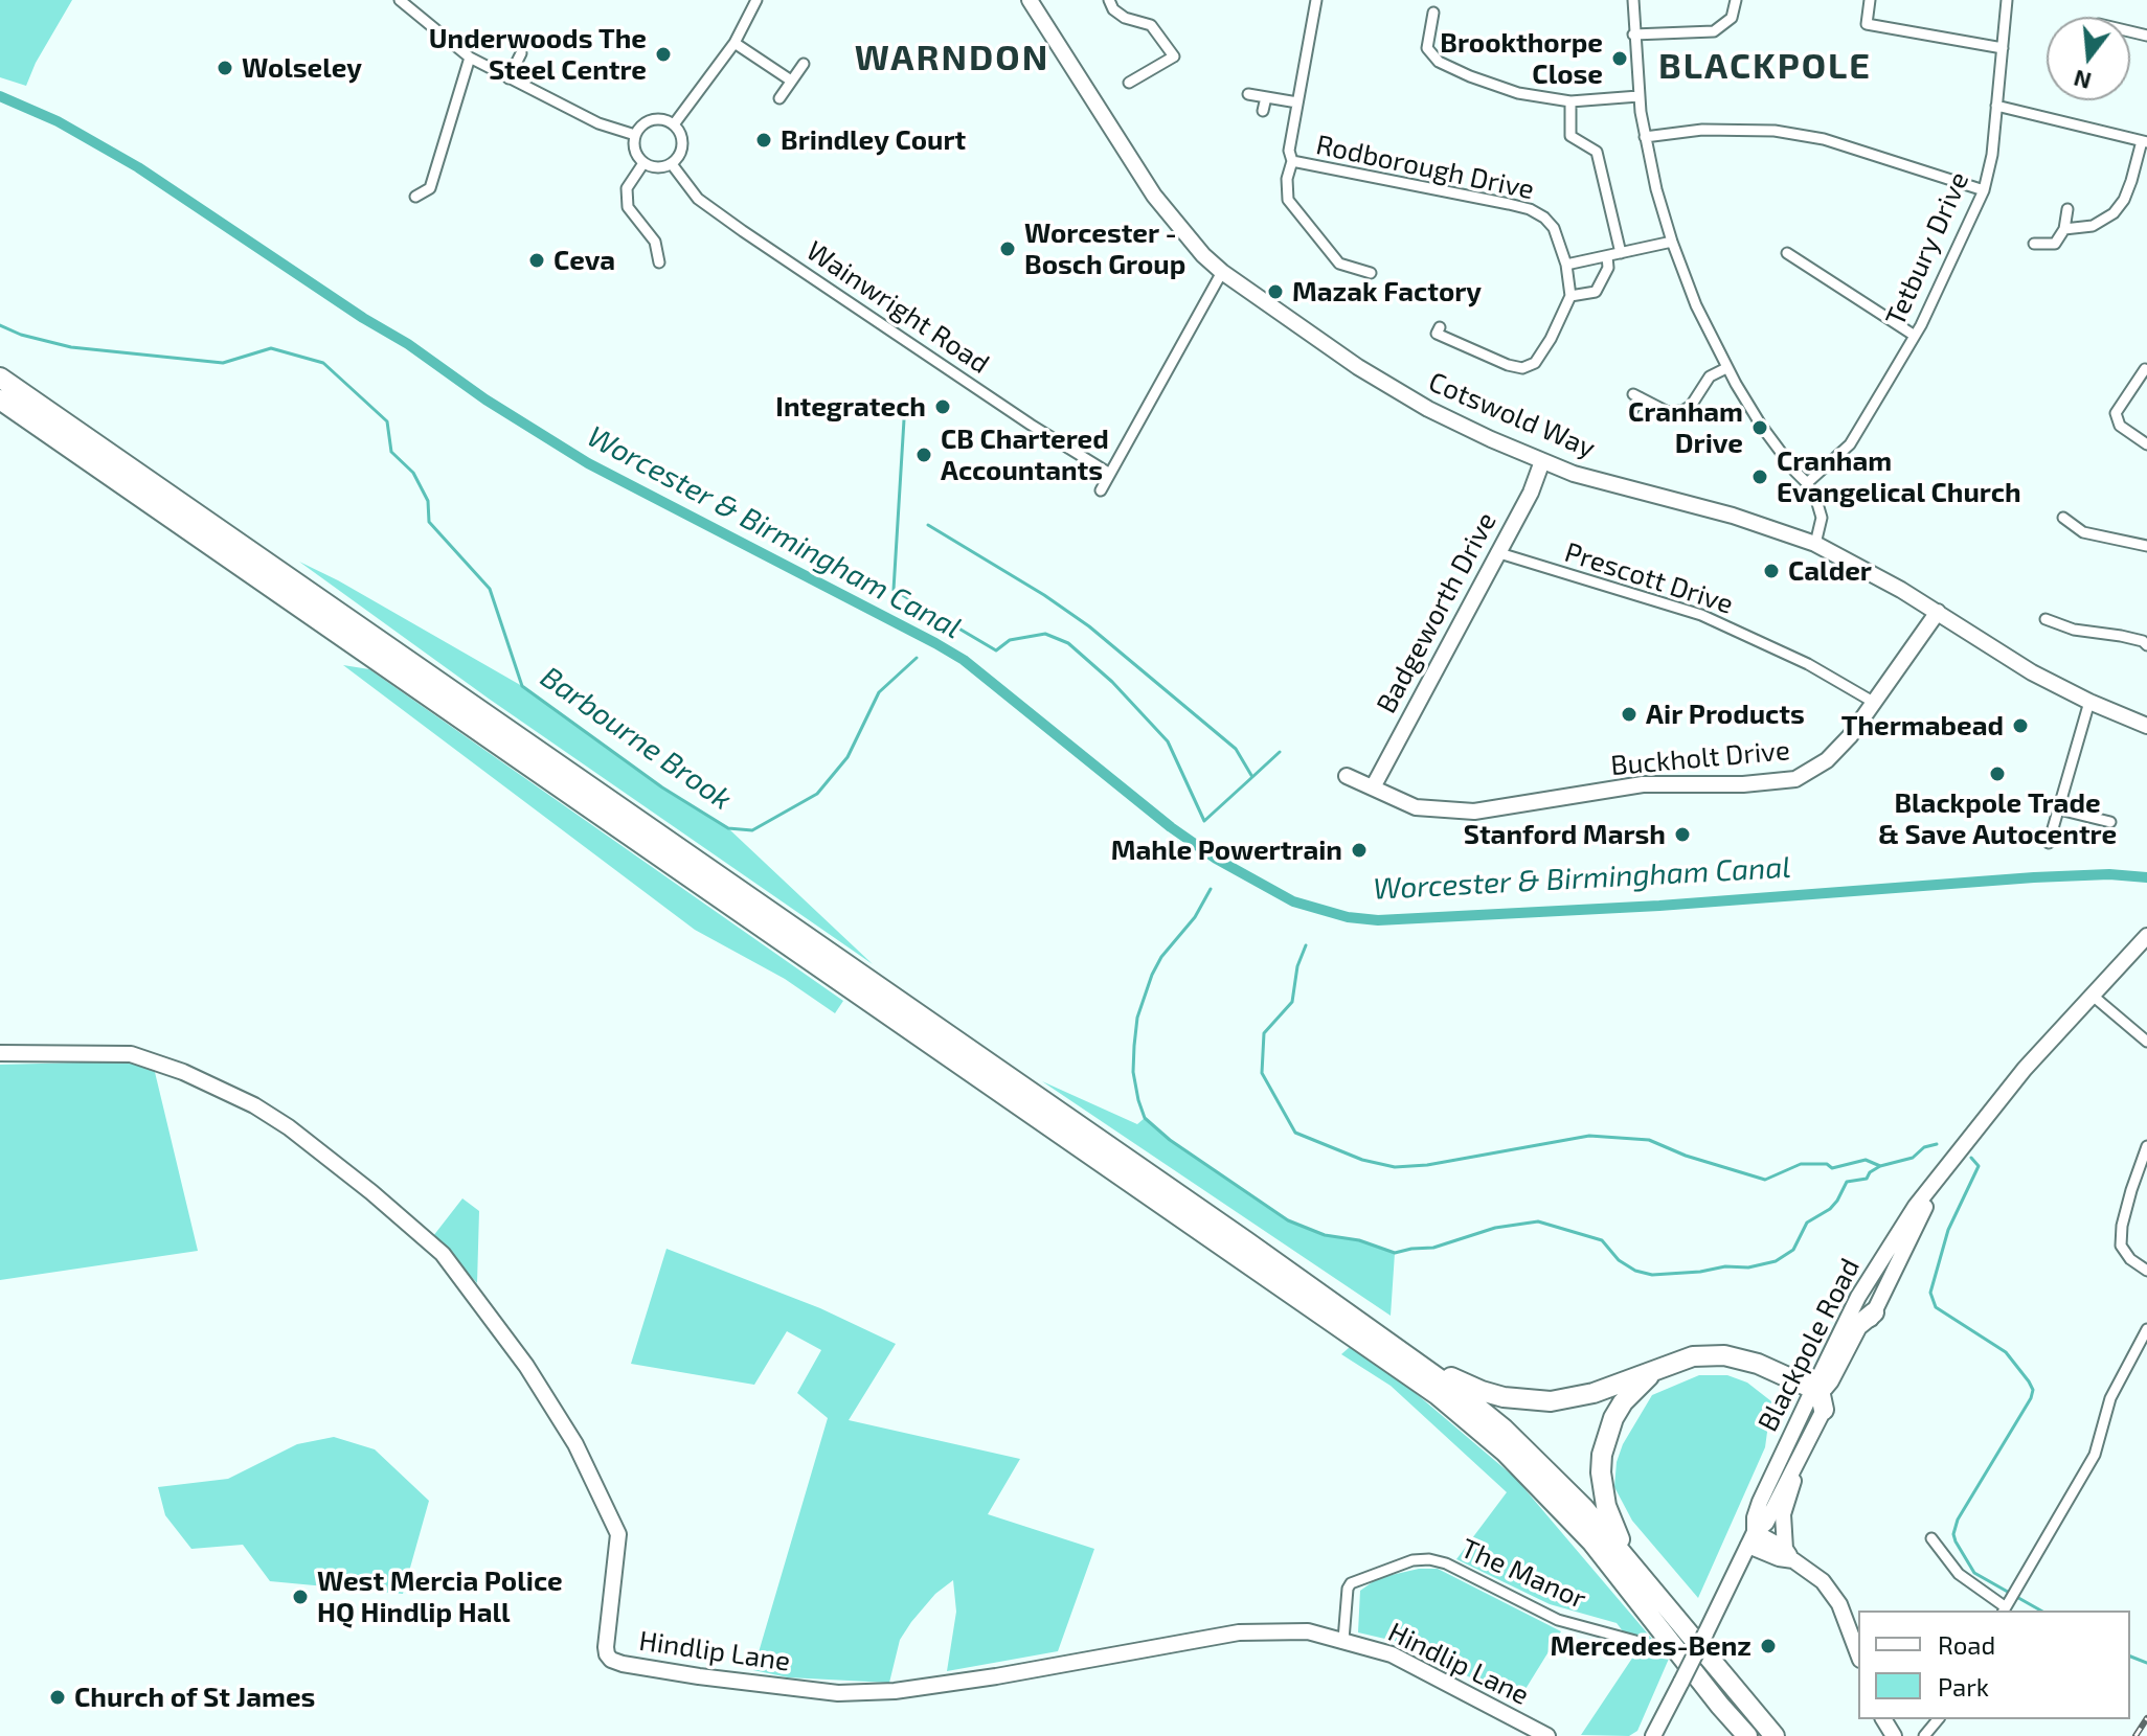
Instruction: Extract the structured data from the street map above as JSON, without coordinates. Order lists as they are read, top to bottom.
{
  "streets": {
    "street": [
      "Rodborough Drive",
      "Tetbury Drive",
      "Wainwright Road",
      "Cotswold Way",
      "Prescott Drive",
      "Badgeworth Drive",
      "Buckholt Drive",
      "Blackpole Road",
      "The Manor",
      "Hindlip Lane"
    ]
  },
  "crossings": [
    ["Cotswold Way", "Badgeworth Drive"],
    ["Cotswold Way", "Buckholt Drive"],
    ["Prescott Drive", "Badgeworth Drive"],
    ["Prescott Drive", "Buckholt Drive"],
    ["Badgeworth Drive", "Buckholt Drive"],
    ["The Manor", "Hindlip Lane"]
  ],
  "districts": ["WARNDON", "BLACKPOLE"],
  "water": ["Worcester & Birmingham Canal", "Barbourne Brook"],
  "places": [
    "Underwoods The Steel Centre",
    "Brookthorpe Close",
    "Wolseley",
    "Brindley Court",
    "Worcester - Bosch Group",
    "Ceva",
    "Mazak Factory",
    "Integratech",
    "Cranham Drive",
    "CB Chartered Accountants",
    "Cranham Evangelical Church",
    "Calder",
    "Air Products",
    "Thermabead",
    "Blackpole Trade & Save Autocentre",
    "Stanford Marsh",
    "Mahle Powertrain",
    "West Mercia Police HQ Hindlip Hall",
    "Mercedes-Benz",
    "Church of St James"
  ],
  "legend": ["Road", "Park"],
  "north": "bottom"
}
